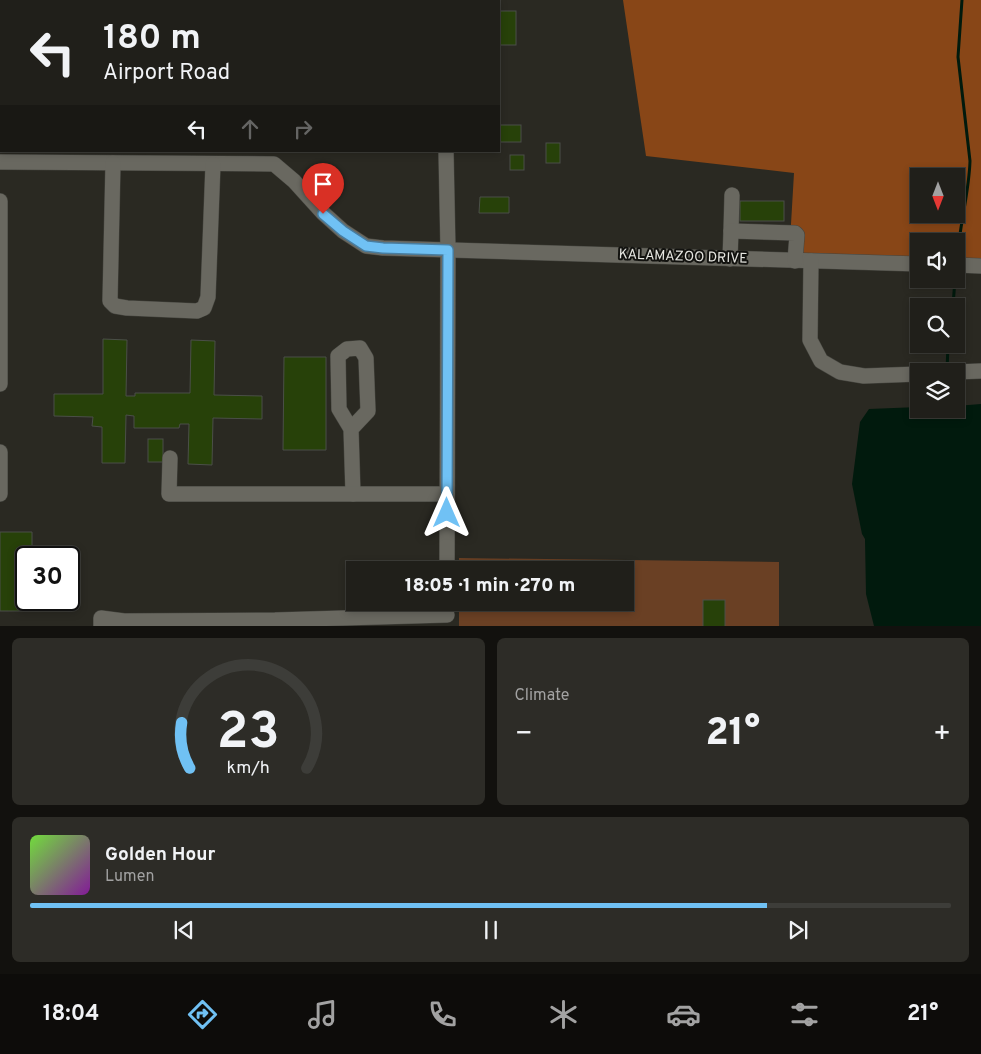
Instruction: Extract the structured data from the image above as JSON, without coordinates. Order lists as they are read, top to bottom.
{
  "streets": {
    "street": ["KALAMAZOO DRIVE"]
  },
  "north": "bottom",
  "page": {
    "turn": ["180 m", "Airport Road"],
    "limit": "30",
    "trip": "18:05 · 1 min · 270 m",
    "tile": "Climate",
    "heat": ["−", "21°", "+"],
    "song": ["Golden Hour", "Lumen"],
    "tabs": ["18:04", "21°"],
    "gauge": ["23", "km/h"]
  }
}
